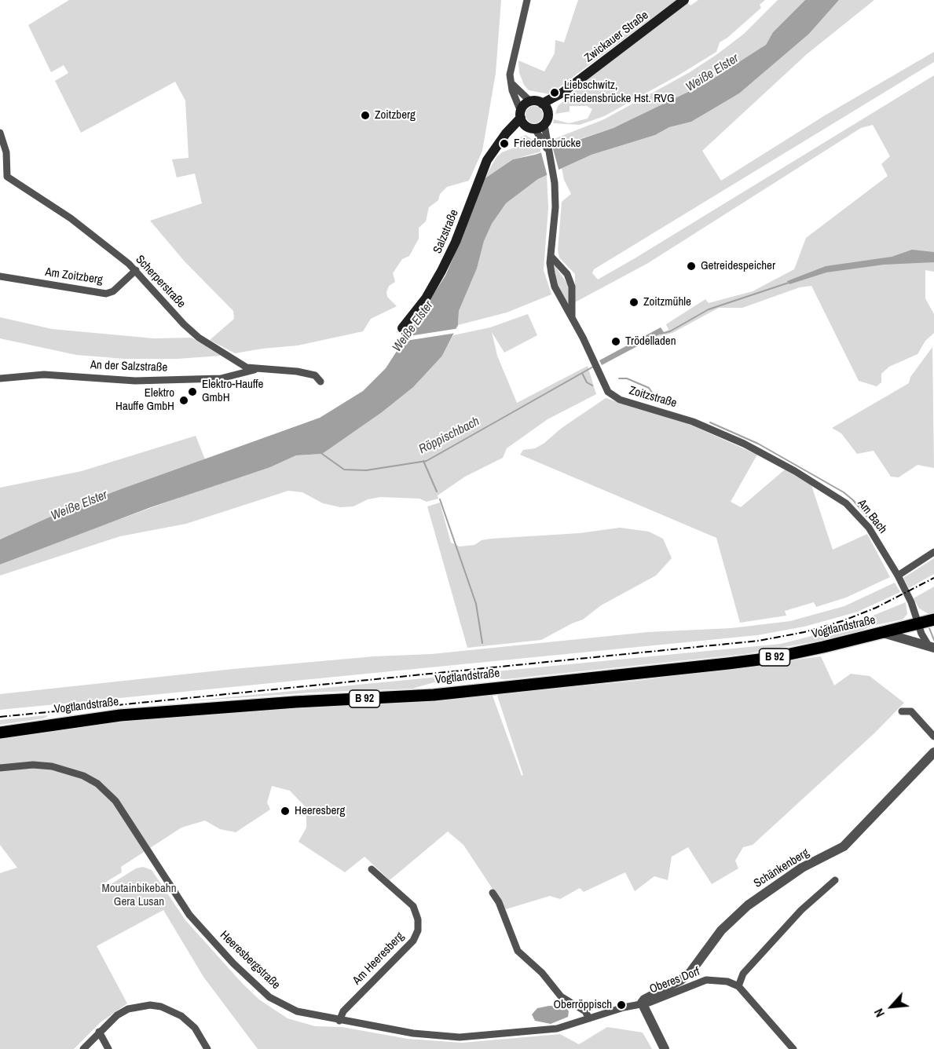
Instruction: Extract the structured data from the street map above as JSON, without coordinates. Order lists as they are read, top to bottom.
{
  "streets": {
    "main road": [
      "Zwickauer Straße",
      "Salzstraße",
      "Vogtlandstraße",
      "B 92"
    ],
    "street": [
      "Am Zoitzberg",
      "Scherperstraße",
      "An der Salzstraße",
      "Zoitzstraße",
      "Am Bach",
      "Schänkenberg",
      "Am Heeresberg",
      "Heeresbergstraße",
      "Oberes Dorf"
    ]
  },
  "crossings": [
    ["Salzstraße", "Zoitzstraße"],
    ["Am Zoitzberg", "Scherperstraße"],
    ["Scherperstraße", "An der Salzstraße"],
    ["Zoitzstraße", "Am Bach"],
    ["Am Bach", "Vogtlandstraße"],
    ["Schänkenberg", "Heeresbergstraße"],
    ["Schänkenberg", "Oberes Dorf"],
    ["Am Heeresberg", "Heeresbergstraße"],
    ["Heeresbergstraße", "Oberes Dorf"]
  ],
  "water": ["Weiße Elster", "Röppischbach"],
  "parks": ["Moutainbikebahn Gera Lusan"],
  "places": [
    "Liebschwitz, Friedensbrücke Hst. RVG",
    "Zoitzberg",
    "Friedensbrücke",
    "Getreidespeicher",
    "Zoitzmühle",
    "Trödelladen",
    "Elektro-Hauffe GmbH",
    "Elektro Hauffe GmbH",
    "Heeresberg",
    "Oberröppisch"
  ],
  "north": "bottom left"
}
